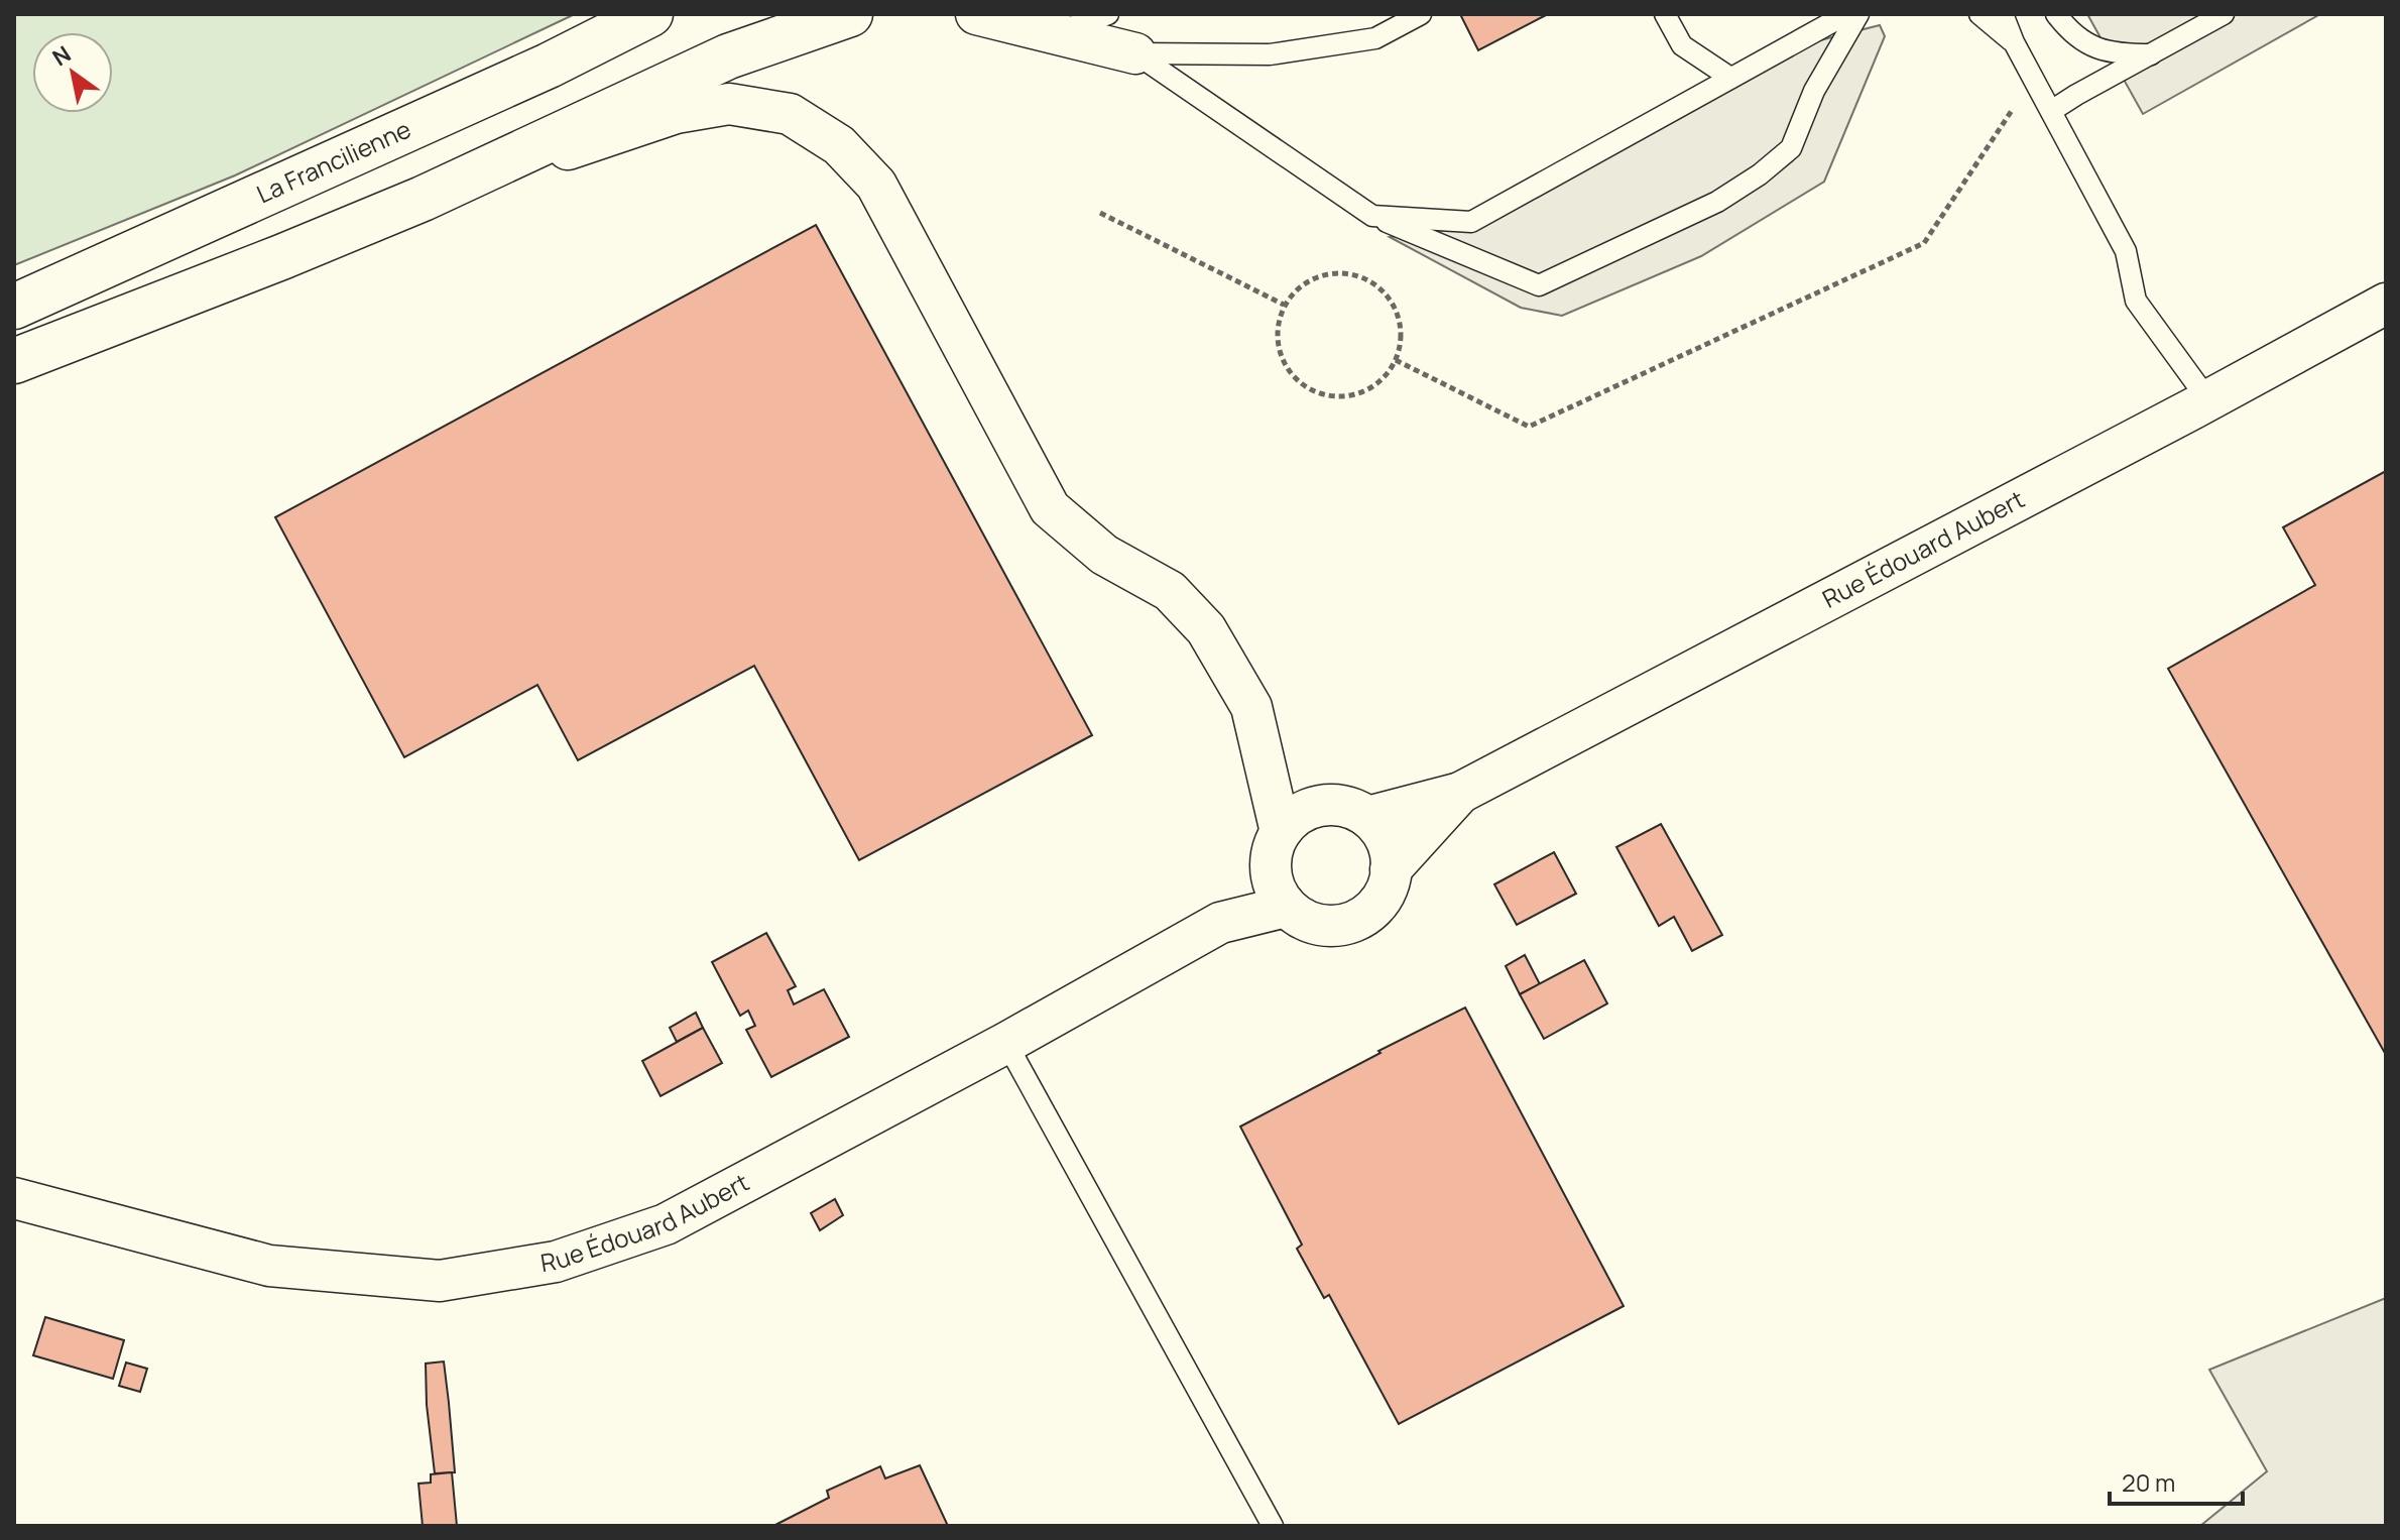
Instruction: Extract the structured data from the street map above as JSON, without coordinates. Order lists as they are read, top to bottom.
{
  "streets": {
    "highway": ["La Francilienne"],
    "street": ["Rue Édouard Aubert"]
  },
  "scale_bar": "20 m",
  "north": "top left"
}
